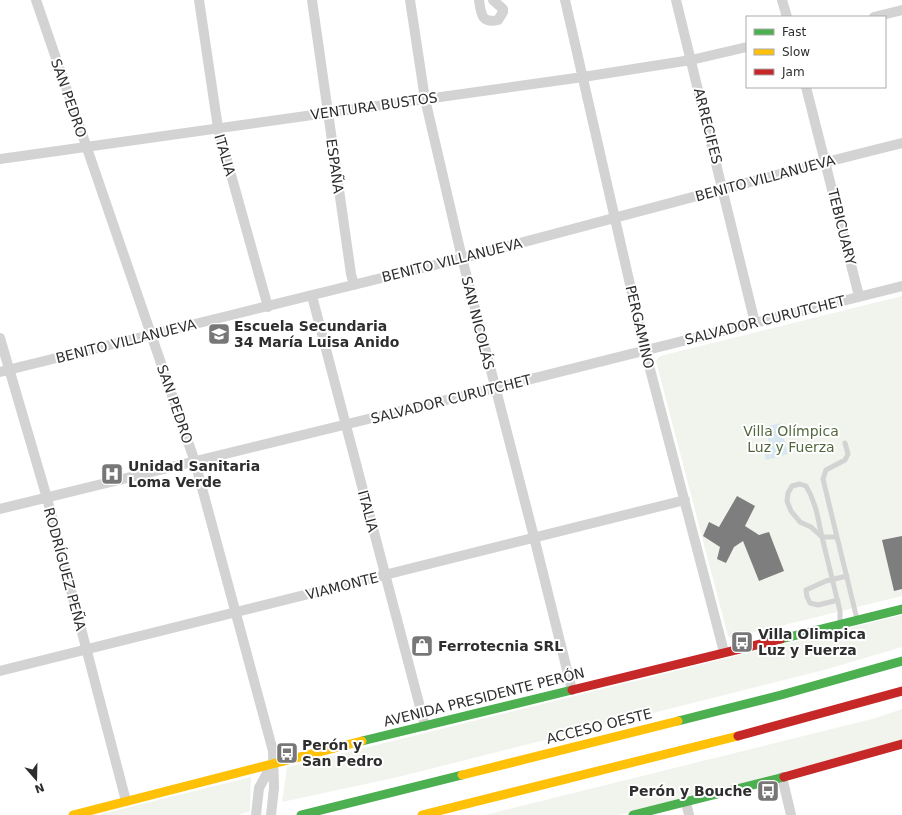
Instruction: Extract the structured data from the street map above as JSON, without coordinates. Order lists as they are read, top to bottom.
{
  "streets": {
    "main road": ["AVENIDA PRESIDENTE PERÓN", "ACCESO OESTE"],
    "street": [
      "SAN PEDRO",
      "VENTURA BUSTOS",
      "ARRECIFES",
      "ITALIA",
      "ESPAÑA",
      "BENITO VILLANUEVA",
      "TEBICUARY",
      "SALVADOR CURUTCHET",
      "SAN NICOLÁS",
      "PERGAMINO",
      "RODRÍGUEZ PEÑA",
      "VIAMONTE"
    ]
  },
  "crossings": [
    ["SAN PEDRO", "VENTURA BUSTOS"],
    ["SAN PEDRO", "BENITO VILLANUEVA"],
    ["SAN PEDRO", "SALVADOR CURUTCHET"],
    ["SAN PEDRO", "VIAMONTE"],
    ["SAN PEDRO", "AVENIDA PRESIDENTE PERÓN"],
    ["VENTURA BUSTOS", "ARRECIFES"],
    ["VENTURA BUSTOS", "ITALIA"],
    ["VENTURA BUSTOS", "ESPAÑA"],
    ["VENTURA BUSTOS", "SAN NICOLÁS"],
    ["VENTURA BUSTOS", "PERGAMINO"],
    ["ARRECIFES", "BENITO VILLANUEVA"],
    ["ARRECIFES", "SALVADOR CURUTCHET"],
    ["ITALIA", "BENITO VILLANUEVA"],
    ["ITALIA", "SALVADOR CURUTCHET"],
    ["ITALIA", "VIAMONTE"],
    ["ITALIA", "AVENIDA PRESIDENTE PERÓN"],
    ["ESPAÑA", "BENITO VILLANUEVA"],
    ["BENITO VILLANUEVA", "TEBICUARY"],
    ["BENITO VILLANUEVA", "SAN NICOLÁS"],
    ["BENITO VILLANUEVA", "PERGAMINO"],
    ["BENITO VILLANUEVA", "RODRÍGUEZ PEÑA"],
    ["TEBICUARY", "SALVADOR CURUTCHET"],
    ["SALVADOR CURUTCHET", "SAN NICOLÁS"],
    ["SALVADOR CURUTCHET", "PERGAMINO"],
    ["SALVADOR CURUTCHET", "RODRÍGUEZ PEÑA"],
    ["SAN NICOLÁS", "VIAMONTE"],
    ["SAN NICOLÁS", "AVENIDA PRESIDENTE PERÓN"],
    ["PERGAMINO", "VIAMONTE"],
    ["PERGAMINO", "AVENIDA PRESIDENTE PERÓN"],
    ["RODRÍGUEZ PEÑA", "VIAMONTE"],
    ["RODRÍGUEZ PEÑA", "AVENIDA PRESIDENTE PERÓN"]
  ],
  "parks": ["Villa Olímpica Luz y Fuerza"],
  "places": {
    "school or university": ["Escuela Secundaria 34 María Luisa Anido"],
    "hospital": ["Unidad Sanitaria Loma Verde"],
    "bus stop": ["Villa Olimpica Luz y Fuerza", "Perón y San Pedro", "Perón y Bouche"],
    "shop": ["Ferrotecnia SRL"]
  },
  "legend": ["Fast", "Slow", "Jam"],
  "north": "bottom"
}
